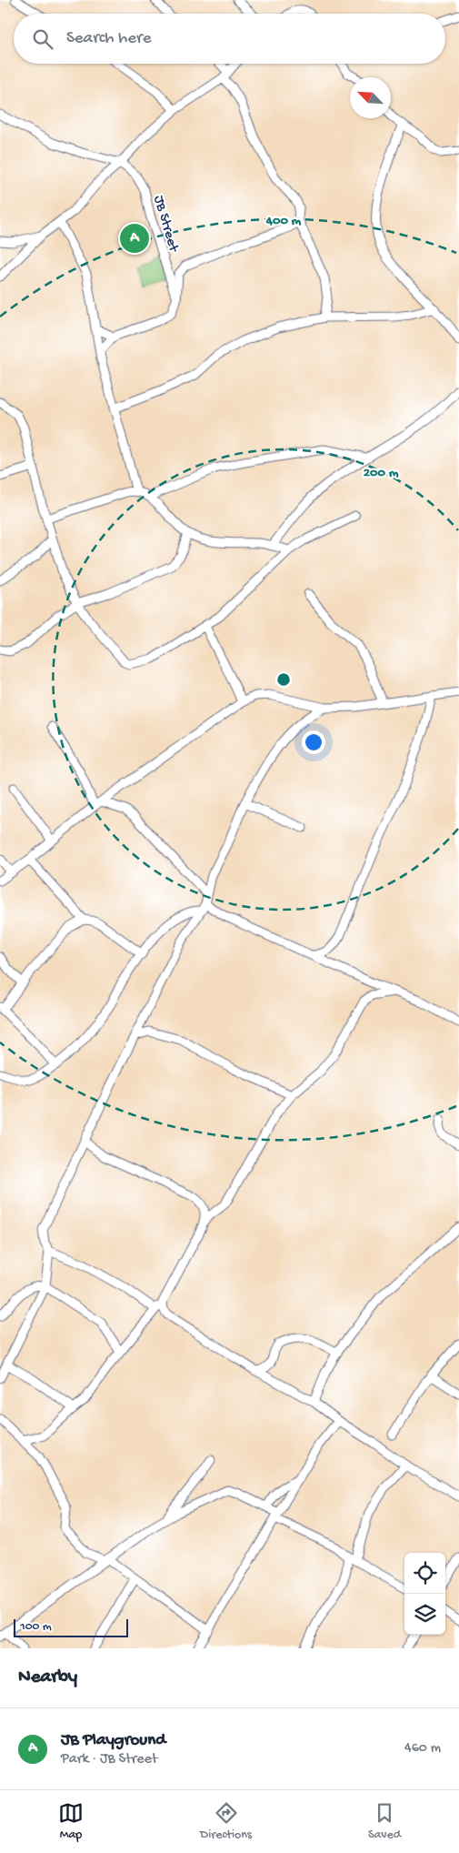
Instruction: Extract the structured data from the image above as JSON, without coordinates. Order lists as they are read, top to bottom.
{
  "streets": {
    "street": ["JB Street"]
  },
  "scale_bar": "100 m",
  "north": "top left",
  "page": {
    "search": "Search here",
    "pins": "A",
    "scale": "100 m",
    "heading": "Nearby",
    "list": [
      {
        "mark": "A",
        "name": "JB Playground",
        "note": "Park · JB Street",
        "value": "460 m"
      }
    ],
    "nav": ["Map", "Directions", "Saved"]
  },
  "rings": ["400 m", "200 m"]
}
